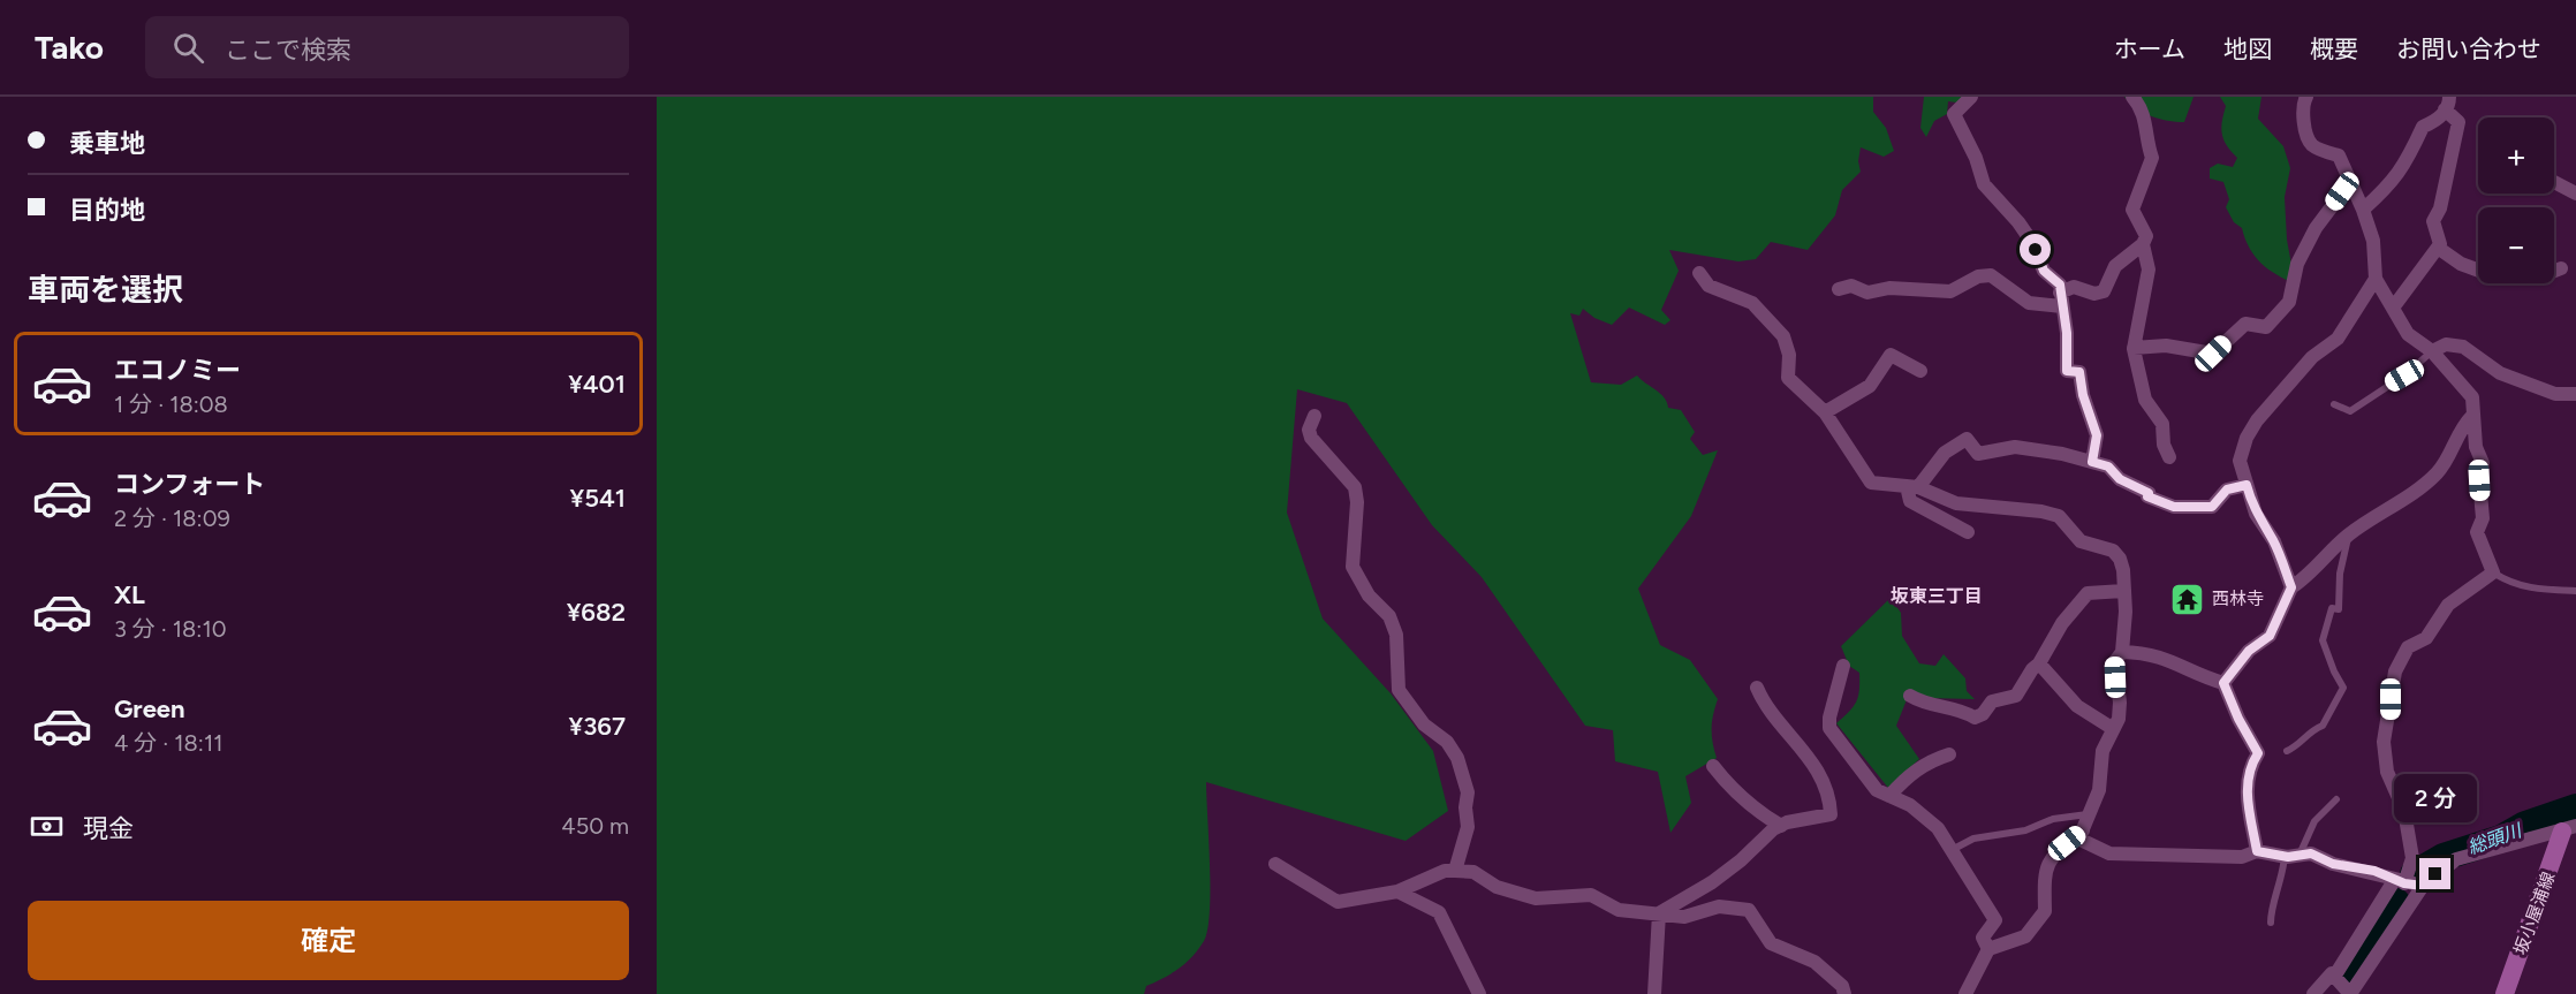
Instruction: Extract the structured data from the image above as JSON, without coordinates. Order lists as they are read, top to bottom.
{
  "streets": {
    "main road": ["坂小屋浦線"]
  },
  "districts": ["坂東三丁目"],
  "water": ["総頭川"],
  "places": {
    "temple": ["西林寺"]
  },
  "page": {
    "header": "Tako",
    "search": "ここで検索",
    "nav": [
      "ホーム",
      "地図",
      "概要",
      "お問い合わせ"
    ],
    "banner": ["乗車地", "目的地"],
    "map_buttons": ["+", "−"],
    "heading": "車両を選択",
    "list": [
      {
        "name": "エコノミー",
        "note": "1 分 · 18:08",
        "value": "¥401"
      },
      {
        "name": "コンフォート",
        "note": "2 分 · 18:09",
        "value": "¥541"
      },
      {
        "name": "XL",
        "note": "3 分 · 18:10",
        "value": "¥682"
      },
      {
        "name": "Green",
        "note": "4 分 · 18:11",
        "value": "¥367"
      }
    ],
    "bubble": "2 分",
    "pay": ["現金", "450 m"],
    "buttons": "確定"
  }
}
